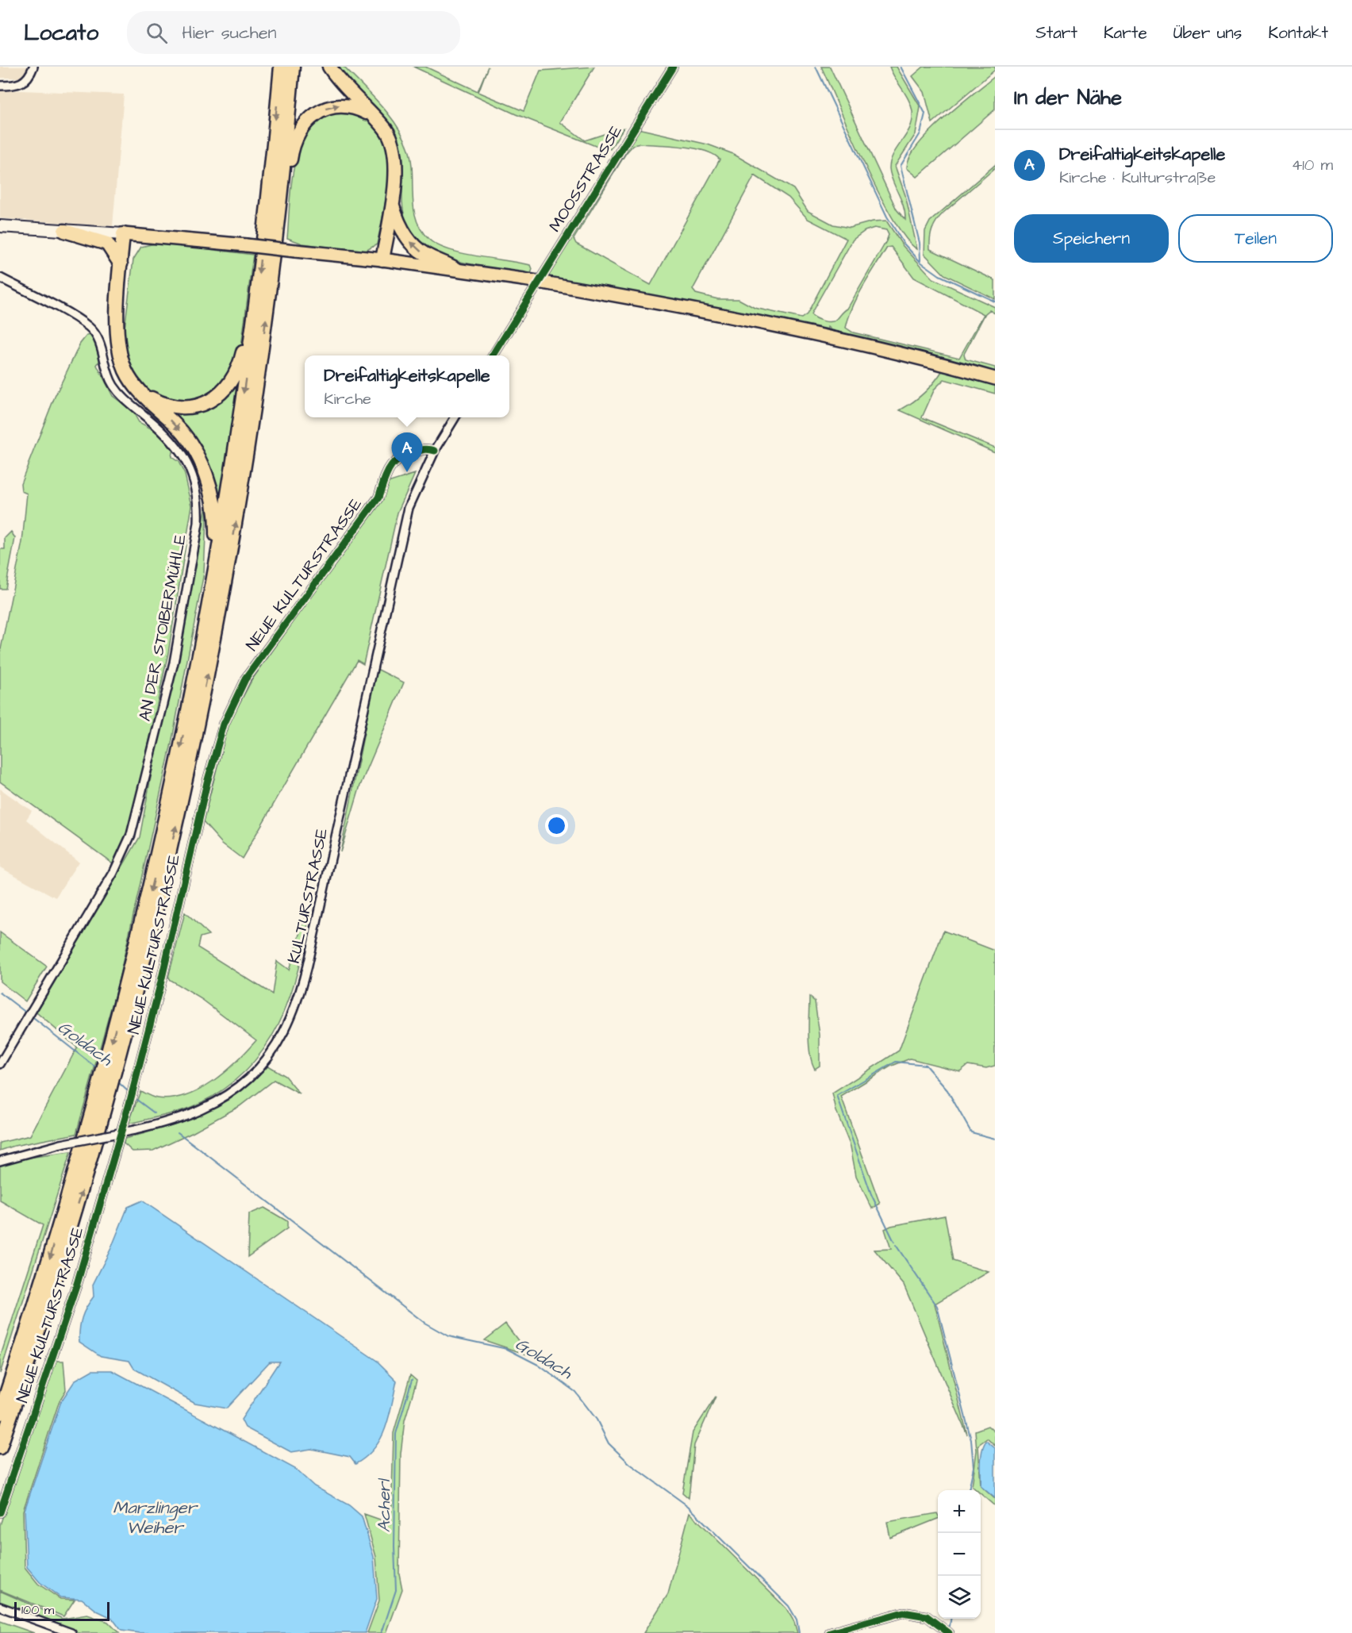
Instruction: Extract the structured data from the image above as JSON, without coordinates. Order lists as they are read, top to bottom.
{
  "streets": {
    "street": [
      "MOOSSTRASSE",
      "NEUE KULTURSTRASSE",
      "AN DER STOIBERMÜHLE",
      "KULTURSTRASSE"
    ]
  },
  "crossings": [
    ["NEUE KULTURSTRASSE", "KULTURSTRASSE"]
  ],
  "water": ["Goldach", "Acherl", "Marzlinger Weiher"],
  "scale_bar": "100 m",
  "page": {
    "header": "Locato",
    "search": "Hier suchen",
    "nav": [
      "Start",
      "Karte",
      "Über uns",
      "Kontakt"
    ],
    "heading": "In der Nähe",
    "list": [
      {
        "mark": "A",
        "name": "Dreifaltigkeitskapelle",
        "note": "Kirche · Kulturstraße",
        "value": "410 m"
      }
    ],
    "buttons": ["Speichern", "Teilen"],
    "popup": ["Dreifaltigkeitskapelle", "Kirche"],
    "pins": "A",
    "map_buttons": ["+", "−"],
    "scale": "100 m"
  }
}
